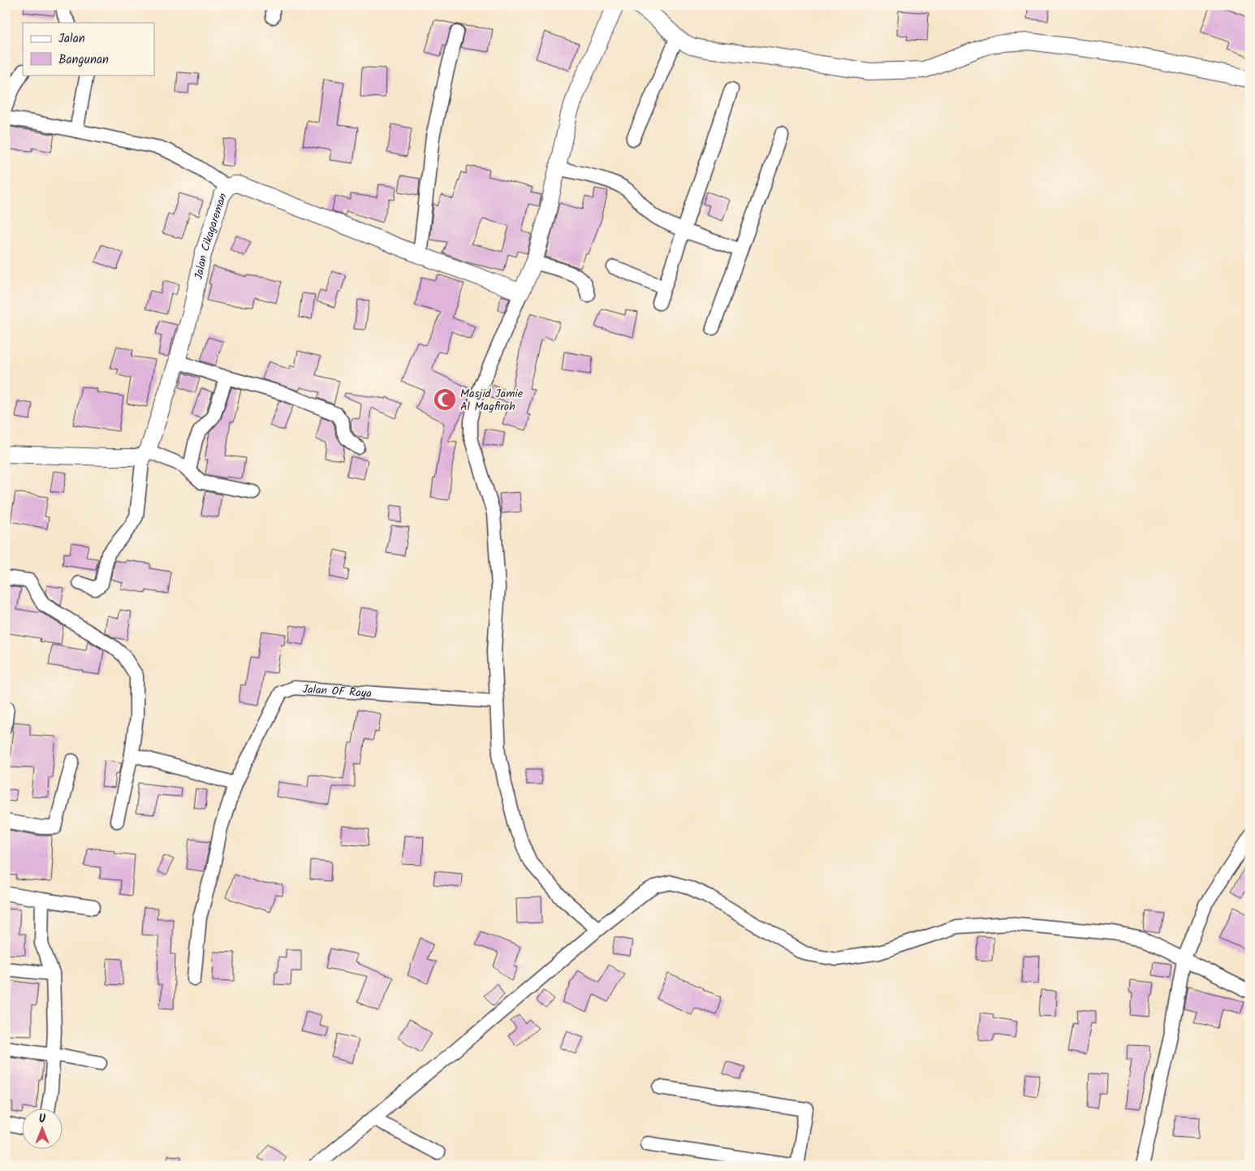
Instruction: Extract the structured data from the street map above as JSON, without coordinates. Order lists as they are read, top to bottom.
{
  "streets": {
    "street": ["Jalan Cikagareman", "Jalan OF Raya"]
  },
  "places": {
    "mosque": ["Masjid Jamie Al Magfiroh"]
  },
  "legend": ["Jalan", "Bangunan"],
  "north": "top"
}
